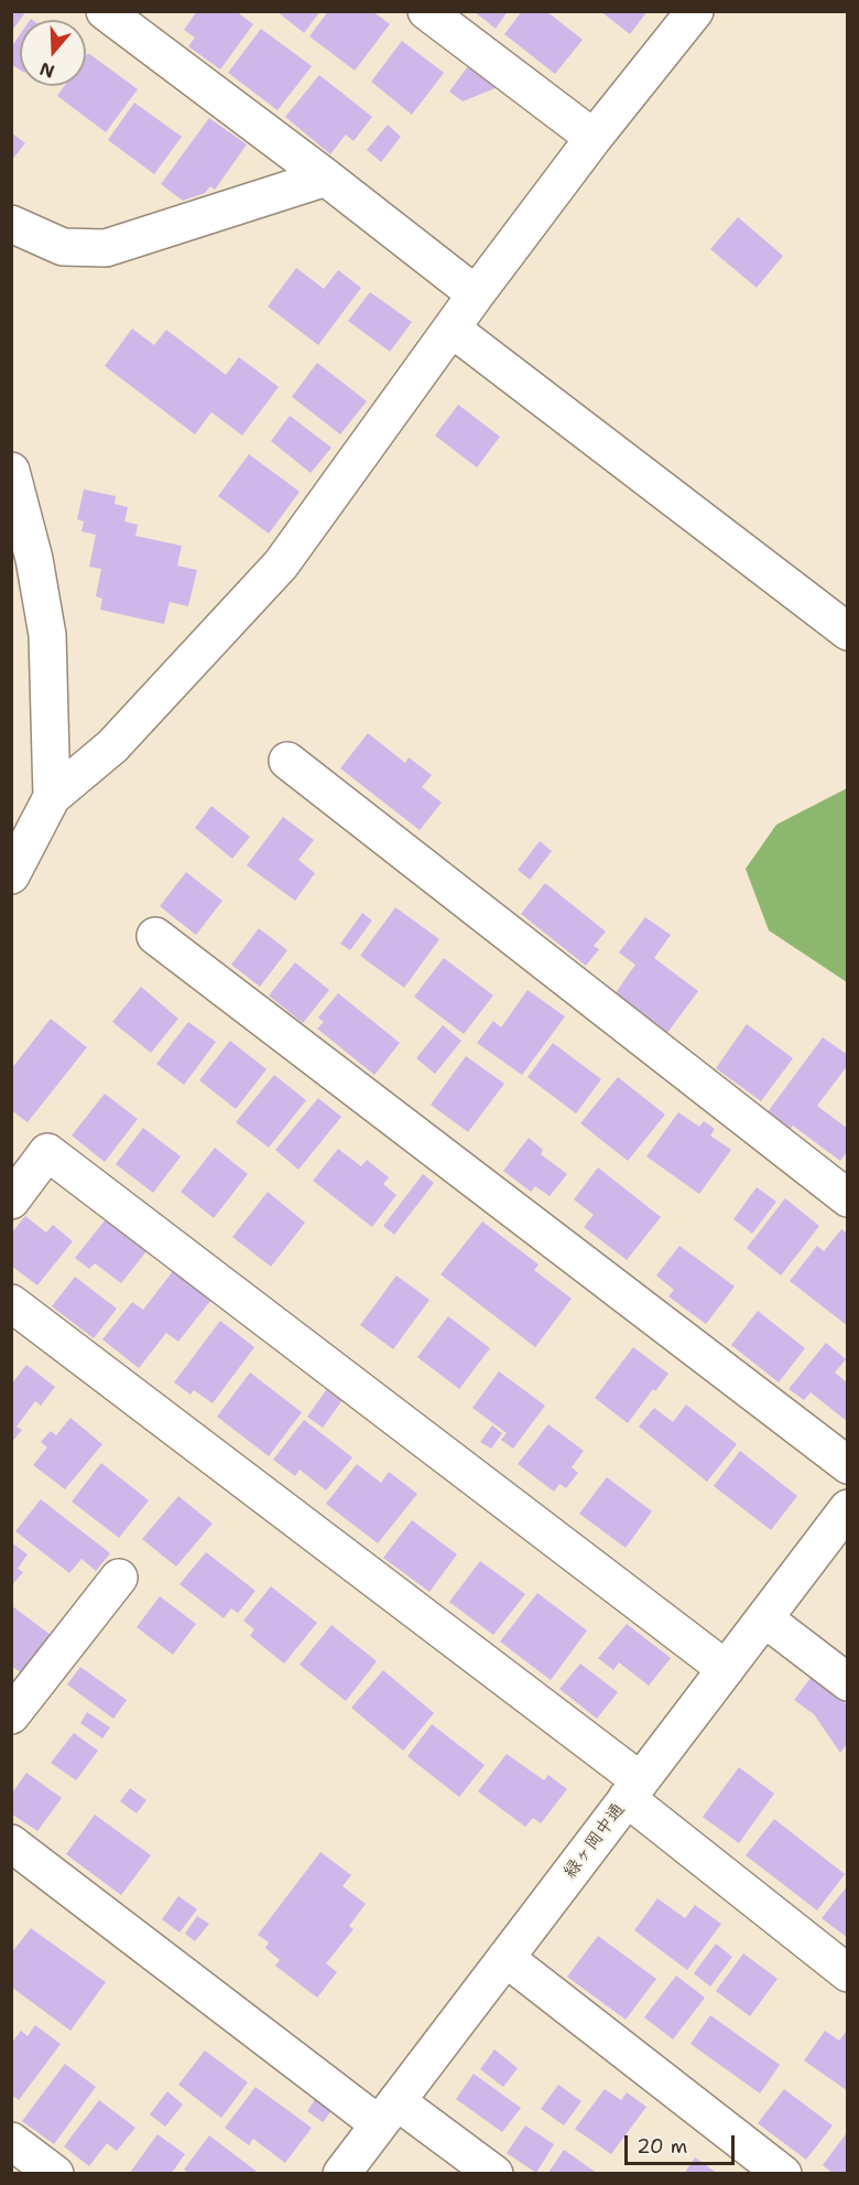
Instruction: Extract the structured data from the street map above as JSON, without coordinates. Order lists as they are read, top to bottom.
{
  "streets": {
    "street": ["緑ヶ岡中通"]
  },
  "scale_bar": "20 m",
  "north": "bottom"
}
